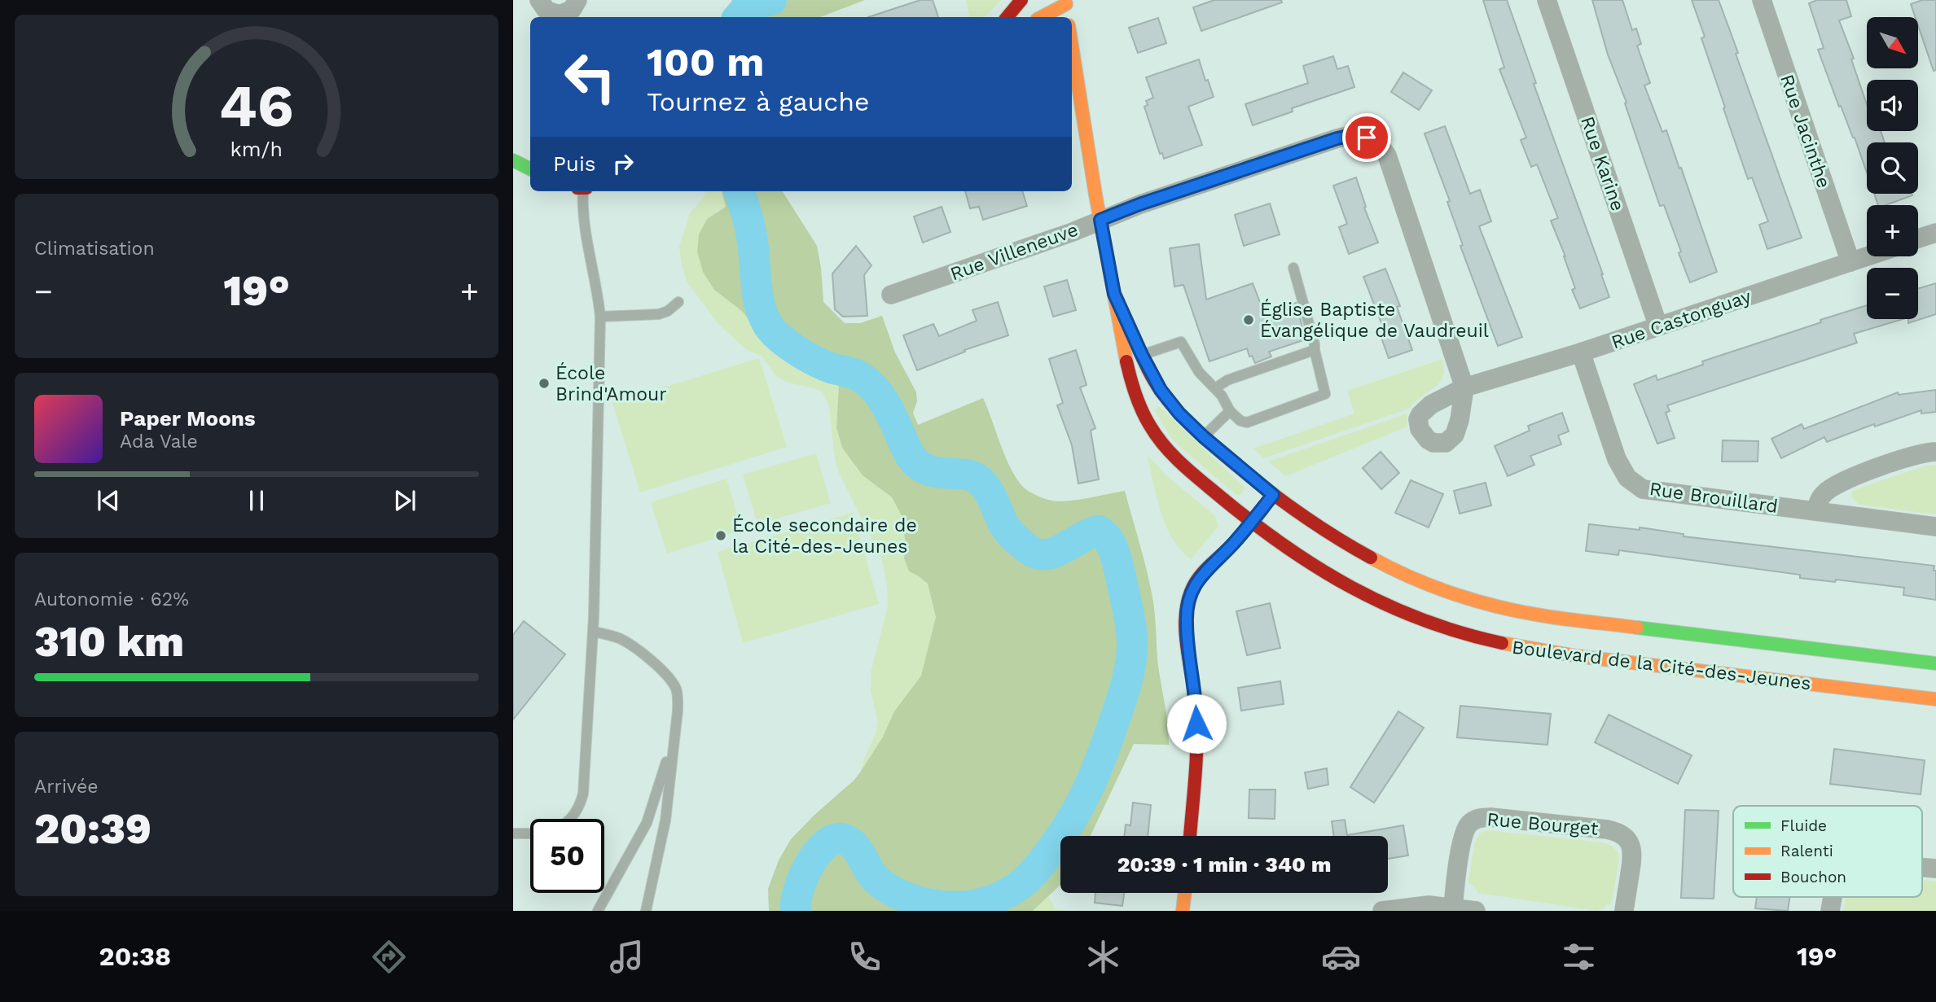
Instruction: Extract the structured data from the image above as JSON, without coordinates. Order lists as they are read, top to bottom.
{
  "streets": {
    "main road": ["Boulevard de la Cité-des-Jeunes"],
    "street": [
      "Rue Jacinthe",
      "Rue Karine",
      "Rue Villeneuve",
      "Rue Castonguay",
      "Rue Brouillard",
      "Rue Bourget"
    ]
  },
  "crossings": [
    ["Rue Jacinthe", "Rue Castonguay"],
    ["Rue Karine", "Rue Castonguay"],
    ["Rue Villeneuve", "Rue Castonguay"],
    ["Rue Villeneuve", "Boulevard de la Cité-des-Jeunes"],
    ["Rue Castonguay", "Rue Brouillard"]
  ],
  "places": ["Église Baptiste Évangélique de Vaudreuil", "École Brind'Amour", "École secondaire de la Cité-des-Jeunes"],
  "legend": ["Fluide", "Ralenti", "Bouchon"],
  "north": "bottom right",
  "page": {
    "map_buttons": ["+", "−"],
    "turn": ["100 m", "Tournez à gauche"],
    "then": "Puis",
    "tile": [
      "Climatisation",
      ["Autonomie · 62%", "310 km"],
      ["Arrivée", "20:39"]
    ],
    "heat": ["−", "19°", "+"],
    "song": ["Paper Moons", "Ada Vale"],
    "limit": "50",
    "trip": "20:39 · 1 min · 340 m",
    "tabs": ["20:38", "19°"],
    "gauge": ["46", "km/h"]
  }
}
